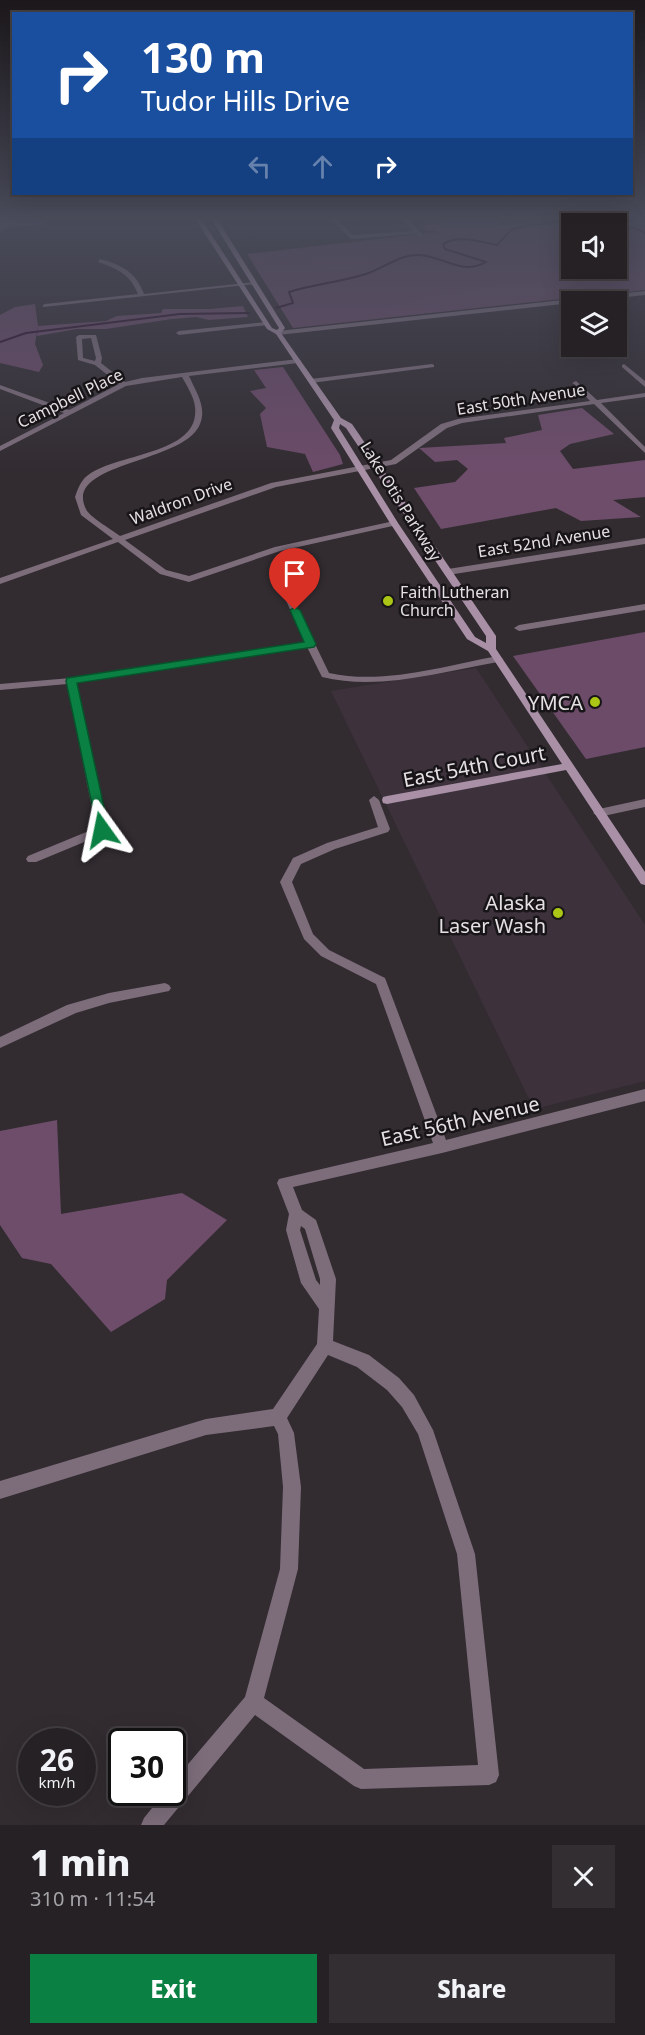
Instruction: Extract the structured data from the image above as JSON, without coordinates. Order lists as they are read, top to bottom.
{
  "streets": {
    "main road": ["Lake Otis Parkway", "East 54th Court"],
    "street": [
      "Campbell Place",
      "East 50th Avenue",
      "Waldron Drive",
      "East 52nd Avenue",
      "East 56th Avenue"
    ]
  },
  "crossings": [
    ["Campbell Place", "Lake Otis Parkway"],
    ["East 50th Avenue", "Waldron Drive"],
    ["East 50th Avenue", "Lake Otis Parkway"],
    ["Waldron Drive", "Lake Otis Parkway"],
    ["Lake Otis Parkway", "East 52nd Avenue"],
    ["Lake Otis Parkway", "East 54th Court"]
  ],
  "places": ["Faith Lutheran Church", "YMCA", "Alaska Laser Wash"],
  "page": {
    "turn": ["130 m", "Tudor Hills Drive"],
    "speed": "26 km/h",
    "limit": "30",
    "heading": ["1 min", "310 m · 11:54"],
    "buttons": ["Exit", "Share"]
  }
}
